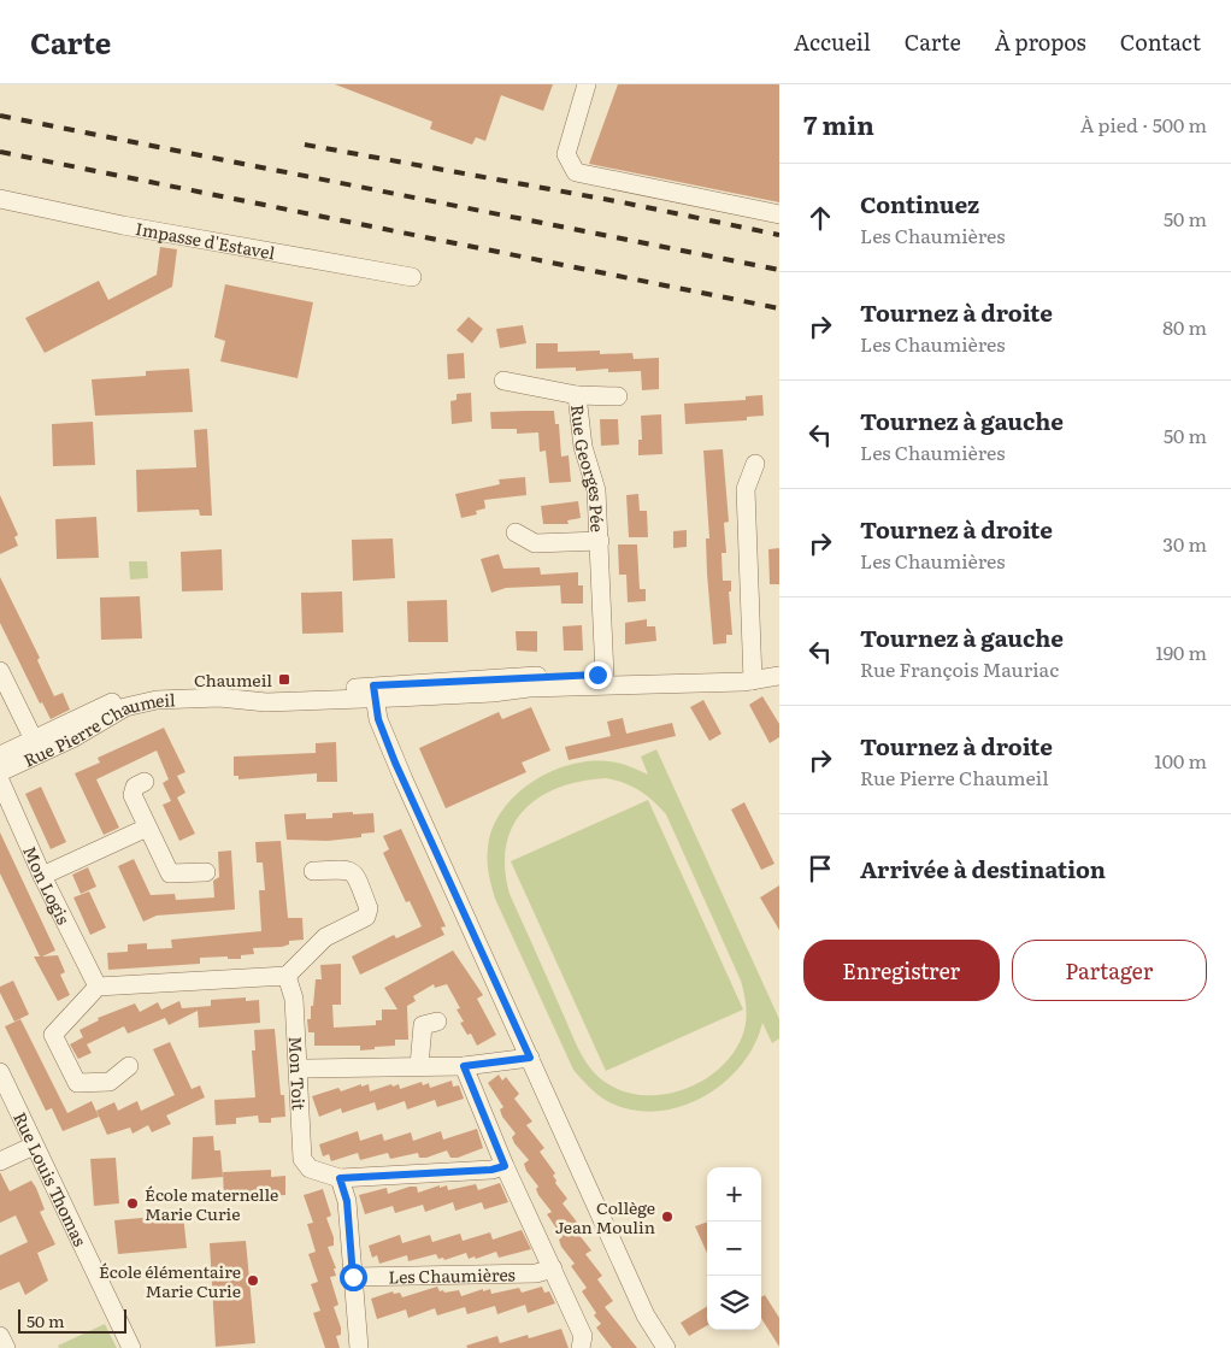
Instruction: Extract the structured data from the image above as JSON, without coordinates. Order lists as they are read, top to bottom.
{
  "streets": {
    "street": [
      "Impasse d'Estavel",
      "Rue Georges Pée",
      "Rue Pierre Chaumeil",
      "Mon Logis",
      "Mon Toit",
      "Rue Louis Thomas",
      "Les Chaumières"
    ]
  },
  "crossings": [
    ["Rue Georges Pée", "Rue Pierre Chaumeil"]
  ],
  "places": {
    "transit": ["Chaumeil"],
    "other": ["École maternelle Marie Curie", "Collège Jean Moulin", "École élémentaire Marie Curie"]
  },
  "scale_bar": "50 m",
  "page": {
    "header": "Carte",
    "nav": [
      "Accueil",
      "Carte",
      "À propos",
      "Contact"
    ],
    "heading": ["7 min", "À pied · 500 m"],
    "list": [
      ["Continuez", "Les Chaumières", "50 m"],
      ["Tournez à droite", "Les Chaumières", "80 m"],
      ["Tournez à gauche", "Les Chaumières", "50 m"],
      ["Tournez à droite", "Les Chaumières", "30 m"],
      ["Tournez à gauche", "Rue François Mauriac", "190 m"],
      ["Tournez à droite", "Rue Pierre Chaumeil", "100 m"],
      "Arrivée à destination"
    ],
    "buttons": ["Enregistrer", "Partager"],
    "map_buttons": ["+", "−"],
    "scale": "50 m"
  }
}
